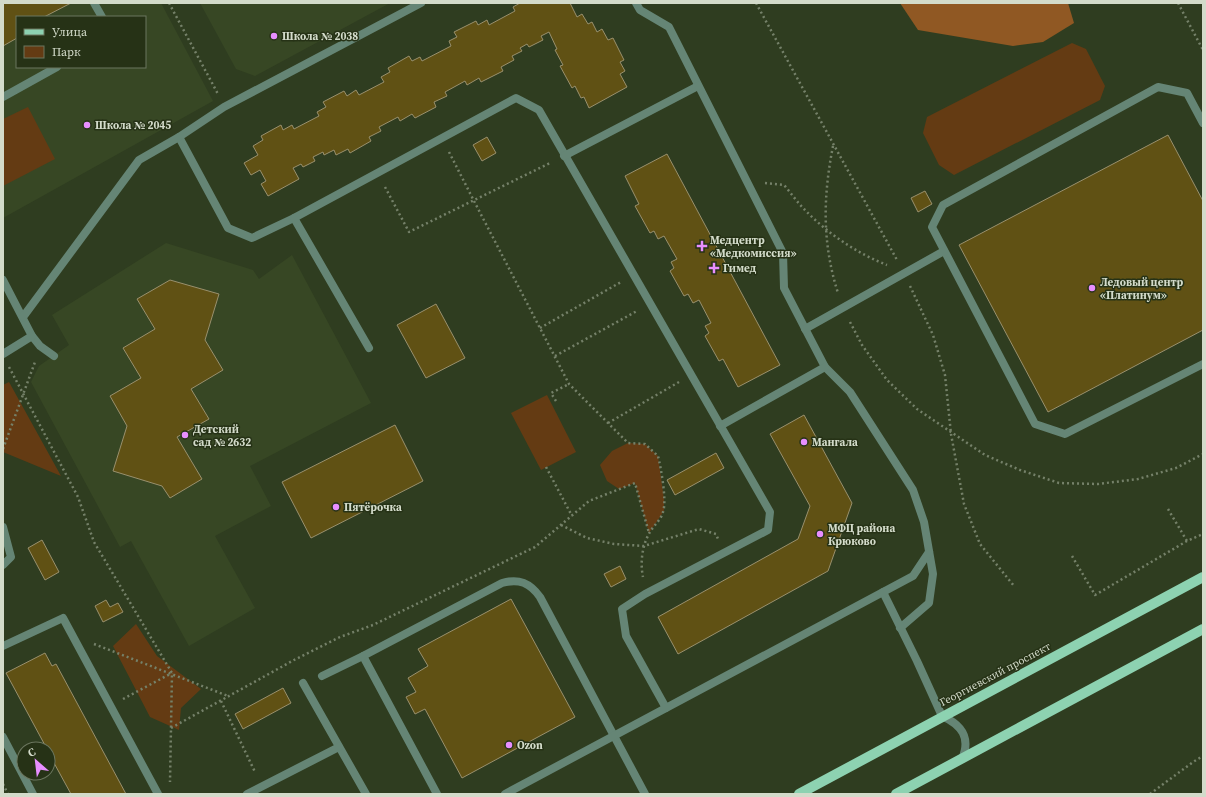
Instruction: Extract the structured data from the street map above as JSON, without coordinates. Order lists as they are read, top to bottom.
{
  "streets": {
    "main road": ["Георгиевский проспект"]
  },
  "places": {
    "other": [
      "Школа № 2038",
      "Школа № 2045",
      "Ледовый центр «Платинум»",
      "Детский сад № 2632",
      "Мангала",
      "Пятёрочка",
      "МФЦ района Крюково",
      "Ozon"
    ],
    "health": ["Медцентр «Медкомиссия»", "Гимед"]
  },
  "legend": ["Улица", "Парк"],
  "north": "top left"
}
